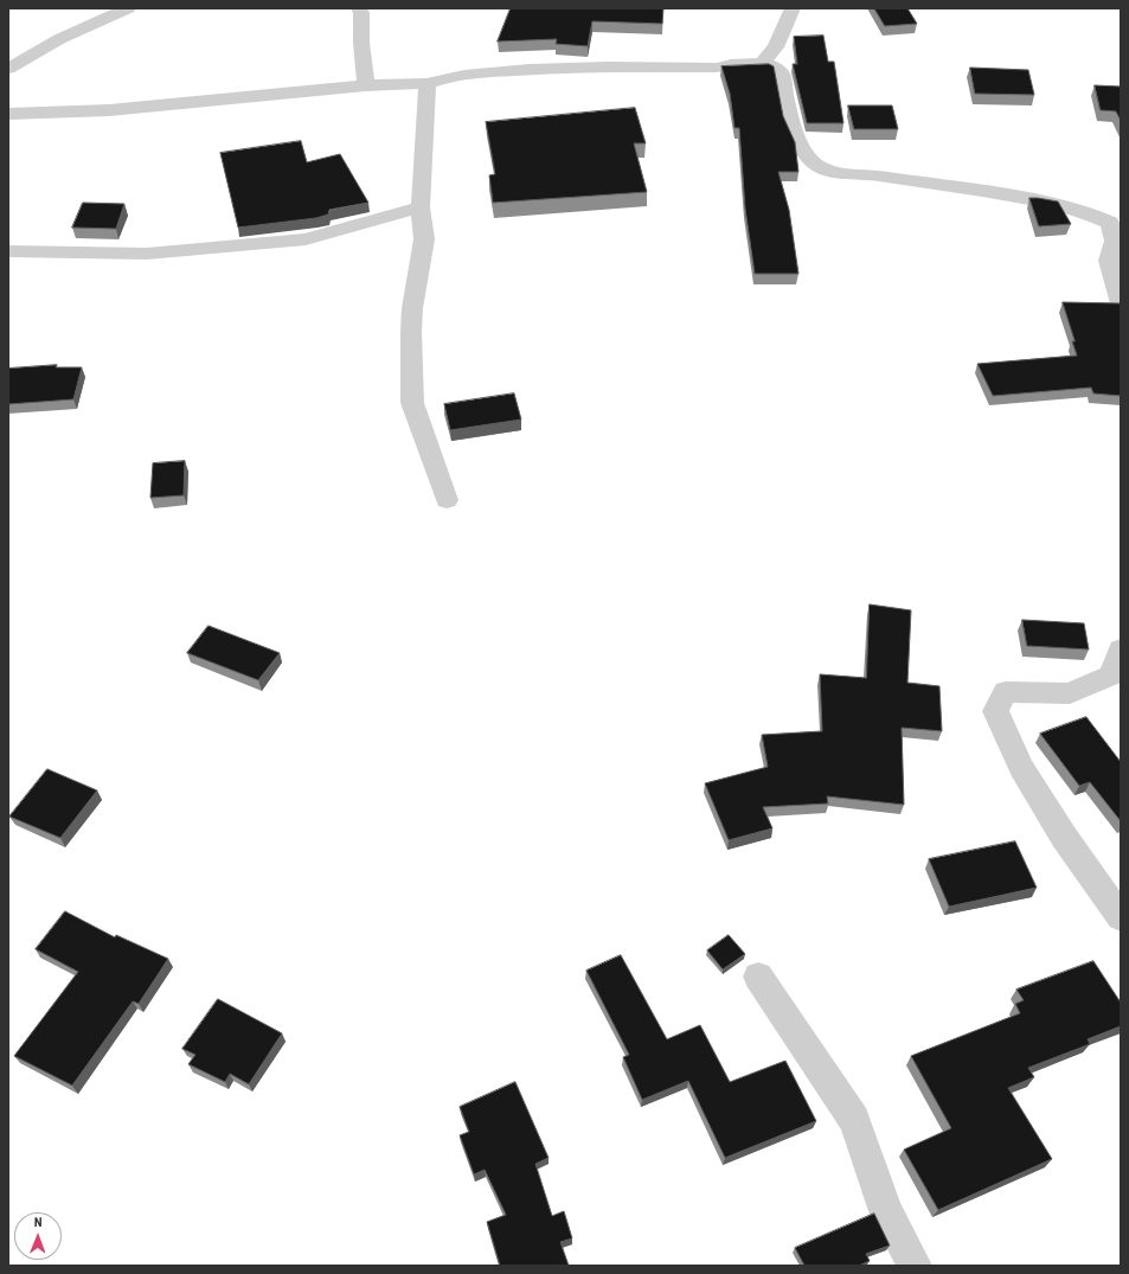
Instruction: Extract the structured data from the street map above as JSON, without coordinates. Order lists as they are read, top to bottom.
{
  "north": "top"
}
